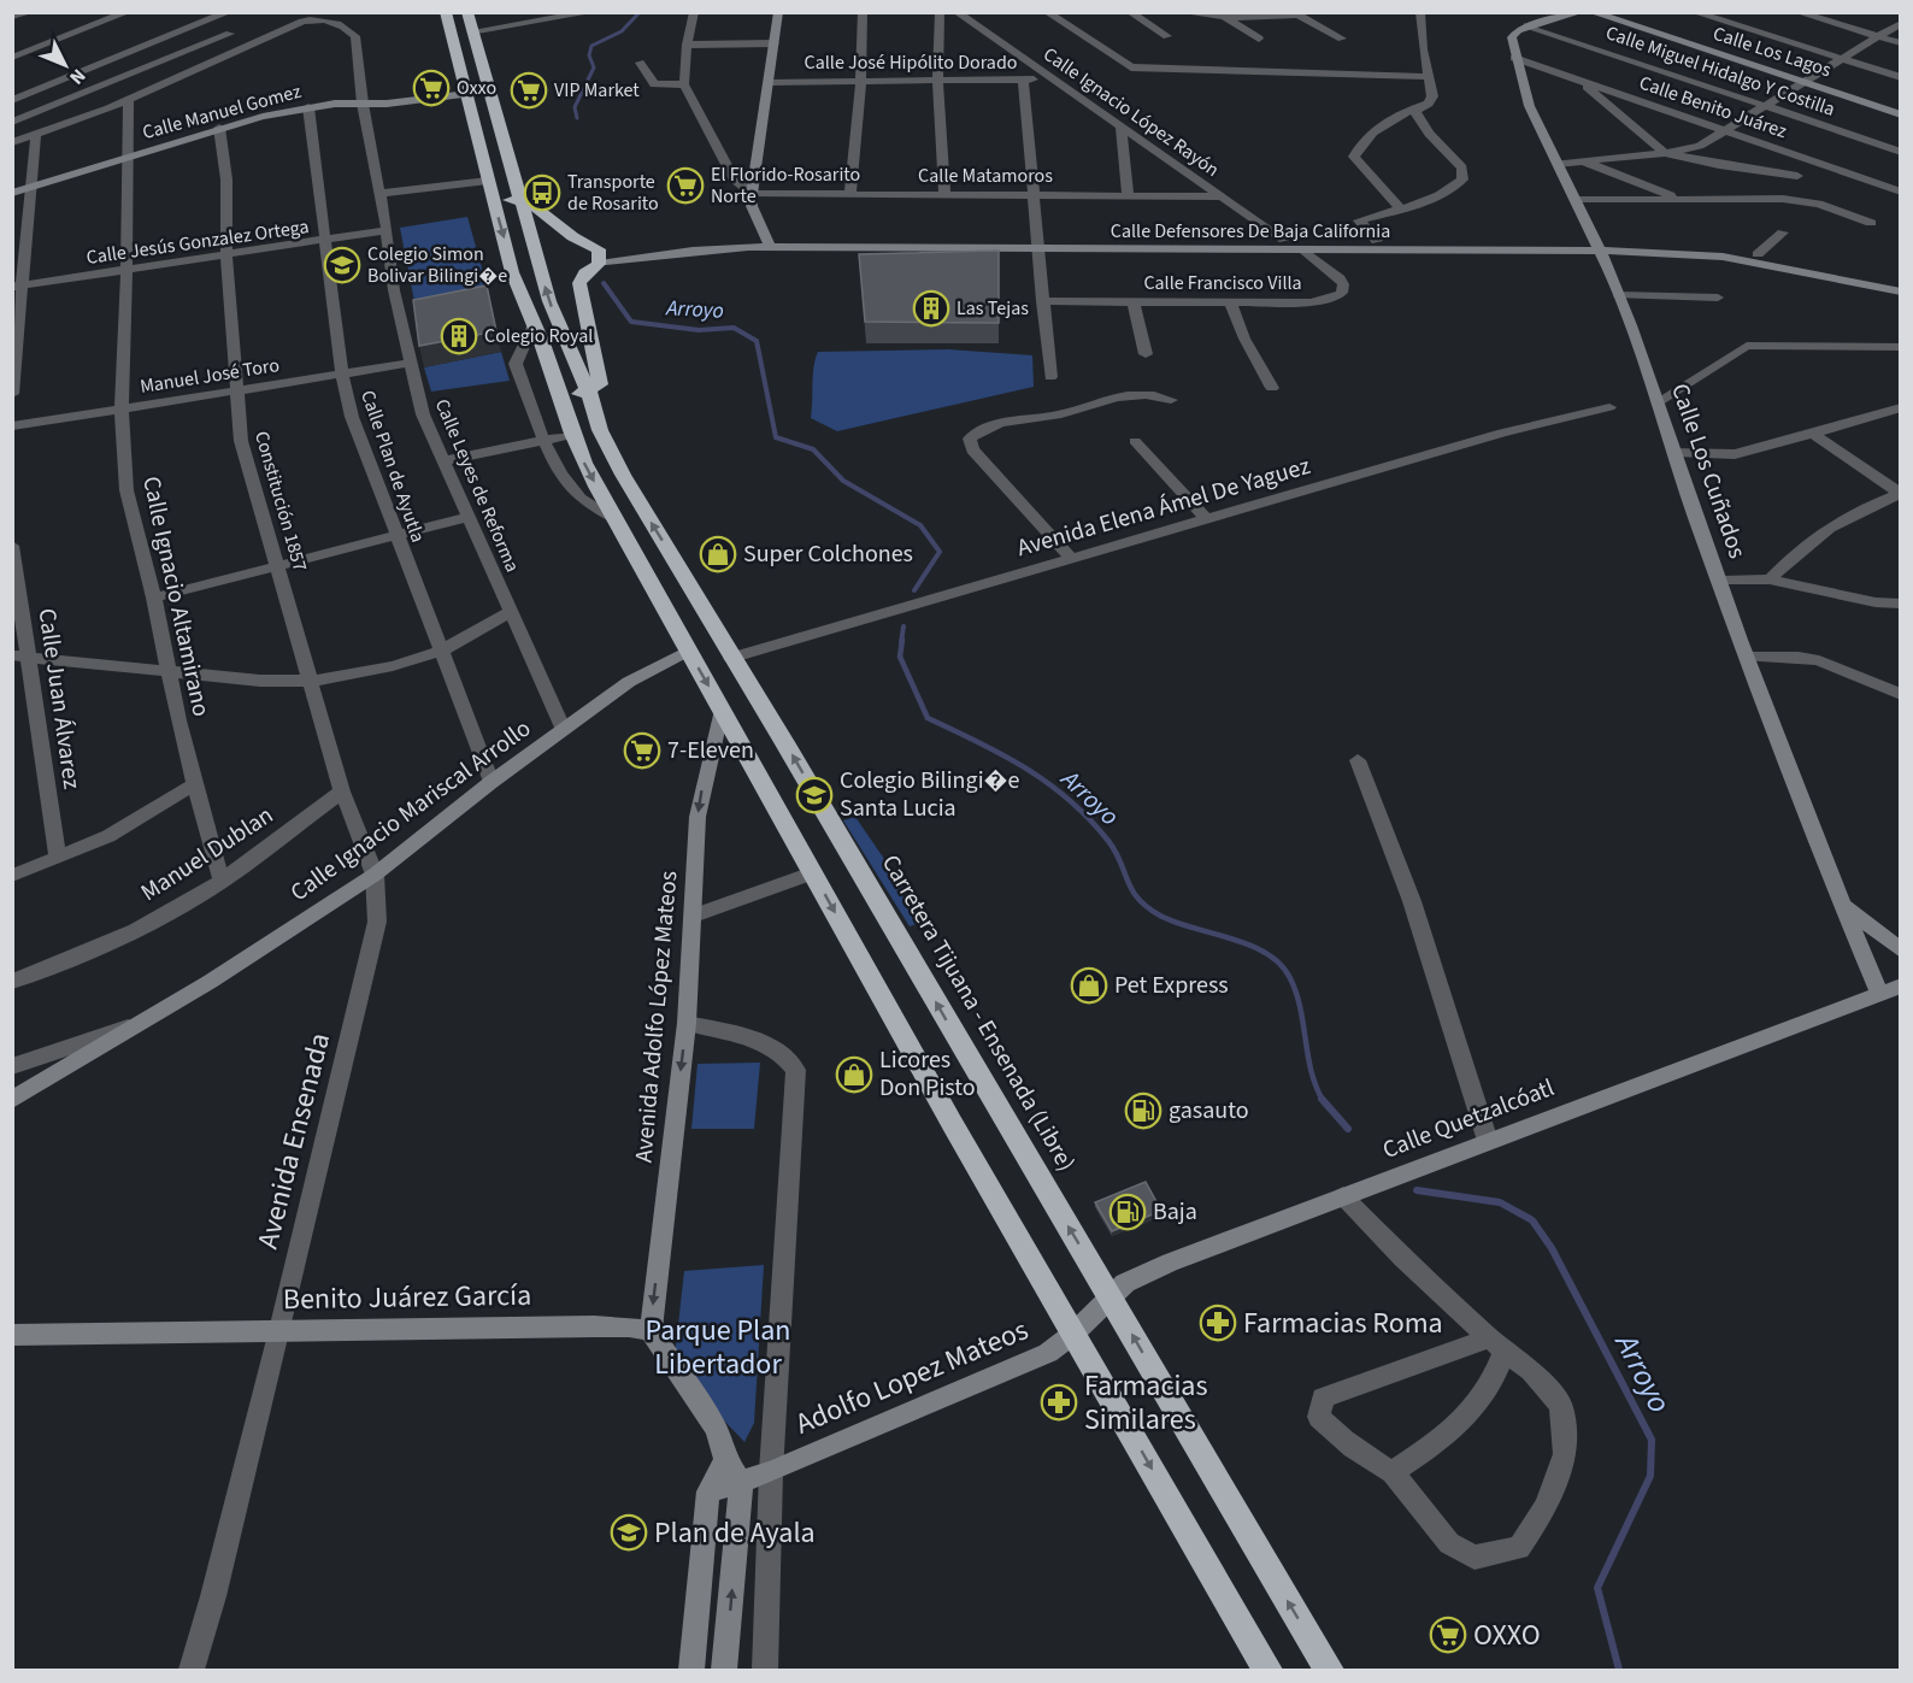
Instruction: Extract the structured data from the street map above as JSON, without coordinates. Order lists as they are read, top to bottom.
{
  "streets": {
    "highway": ["Carretera Tijuana - Ensenada (Libre)"],
    "main road": [
      "Calle Los Lagos",
      "Calle Manuel Gomez",
      "Calle Defensores De Baja California",
      "Calle Los Cuñados",
      "Calle Ignacio Mariscal Arrollo",
      "Avenida Adolfo López Mateos",
      "Calle Quetzalcóatl",
      "Benito Juárez García",
      "Adolfo Lopez Mateos"
    ],
    "street": [
      "Calle José Hipólito Dorado",
      "Calle Miguel Hidalgo Y Costilla",
      "Calle Benito Juárez",
      "Calle Ignacio López Rayón",
      "Calle Matamoros",
      "Calle Jesús Gonzalez Ortega",
      "Calle Francisco Villa",
      "Manuel José Toro",
      "Calle Plan de Ayutla",
      "Calle Leyes de Reforma",
      "Constitución 1857",
      "Avenida Elena Ámel De Yaguez",
      "Calle Ignacio Altamirano",
      "Calle Juan Álvarez",
      "Manuel Dublan",
      "Avenida Ensenada"
    ]
  },
  "crossings": [
    ["Calle José Hipólito Dorado", "Calle Ignacio López Rayón"],
    ["Calle Benito Juárez", "Calle Los Cuñados"],
    ["Calle Manuel Gomez", "Calle Plan de Ayutla"],
    ["Calle Manuel Gomez", "Calle Leyes de Reforma"],
    ["Calle Manuel Gomez", "Constitución 1857"],
    ["Calle Manuel Gomez", "Calle Ignacio Altamirano"],
    ["Calle Manuel Gomez", "Carretera Tijuana - Ensenada (Libre)"],
    ["Calle Ignacio López Rayón", "Calle Matamoros"],
    ["Calle Ignacio López Rayón", "Calle Defensores De Baja California"],
    ["Calle Defensores De Baja California", "Calle Francisco Villa"],
    ["Calle Defensores De Baja California", "Calle Los Cuñados"],
    ["Calle Jesús Gonzalez Ortega", "Calle Plan de Ayutla"],
    ["Calle Jesús Gonzalez Ortega", "Calle Leyes de Reforma"],
    ["Calle Jesús Gonzalez Ortega", "Constitución 1857"],
    ["Calle Jesús Gonzalez Ortega", "Calle Ignacio Altamirano"],
    ["Manuel José Toro", "Calle Plan de Ayutla"],
    ["Manuel José Toro", "Calle Leyes de Reforma"],
    ["Manuel José Toro", "Constitución 1857"],
    ["Manuel José Toro", "Calle Ignacio Altamirano"],
    ["Calle Plan de Ayutla", "Calle Ignacio Mariscal Arrollo"],
    ["Calle Los Cuñados", "Calle Quetzalcóatl"],
    ["Calle Leyes de Reforma", "Calle Ignacio Mariscal Arrollo"],
    ["Constitución 1857", "Manuel Dublan"],
    ["Constitución 1857", "Avenida Ensenada"],
    ["Avenida Elena Ámel De Yaguez", "Carretera Tijuana - Ensenada (Libre)"],
    ["Calle Ignacio Altamirano", "Manuel Dublan"],
    ["Calle Ignacio Mariscal Arrollo", "Avenida Ensenada"],
    ["Manuel Dublan", "Avenida Ensenada"],
    ["Carretera Tijuana - Ensenada (Libre)", "Calle Quetzalcóatl"],
    ["Avenida Adolfo López Mateos", "Benito Juárez García"],
    ["Avenida Adolfo López Mateos", "Adolfo Lopez Mateos"],
    ["Calle Quetzalcóatl", "Adolfo Lopez Mateos"],
    ["Avenida Ensenada", "Benito Juárez García"]
  ],
  "one_way": ["Avenida Adolfo López Mateos"],
  "water": ["Arroyo"],
  "parks": ["Parque Plan Libertador"],
  "places": {
    "supermarket": [
      "Oxxo",
      "VIP Market",
      "El Florido-Rosarito Norte",
      "7-Eleven",
      "OXXO"
    ],
    "bus stop": ["Transporte de Rosarito"],
    "school or university": ["Colegio Simon Bolivar Bilingi�e", "Colegio Bilingi�e Santa Lucia", "Plan de Ayala"],
    "building": ["Las Tejas", "Colegio Royal"],
    "shop": ["Super Colchones", "Pet Express", "Licores Don Pisto"],
    "fuel station": ["gasauto", "Baja"],
    "pharmacy": ["Farmacias Roma", "Farmacias Similares"]
  },
  "north": "bottom right"
}
